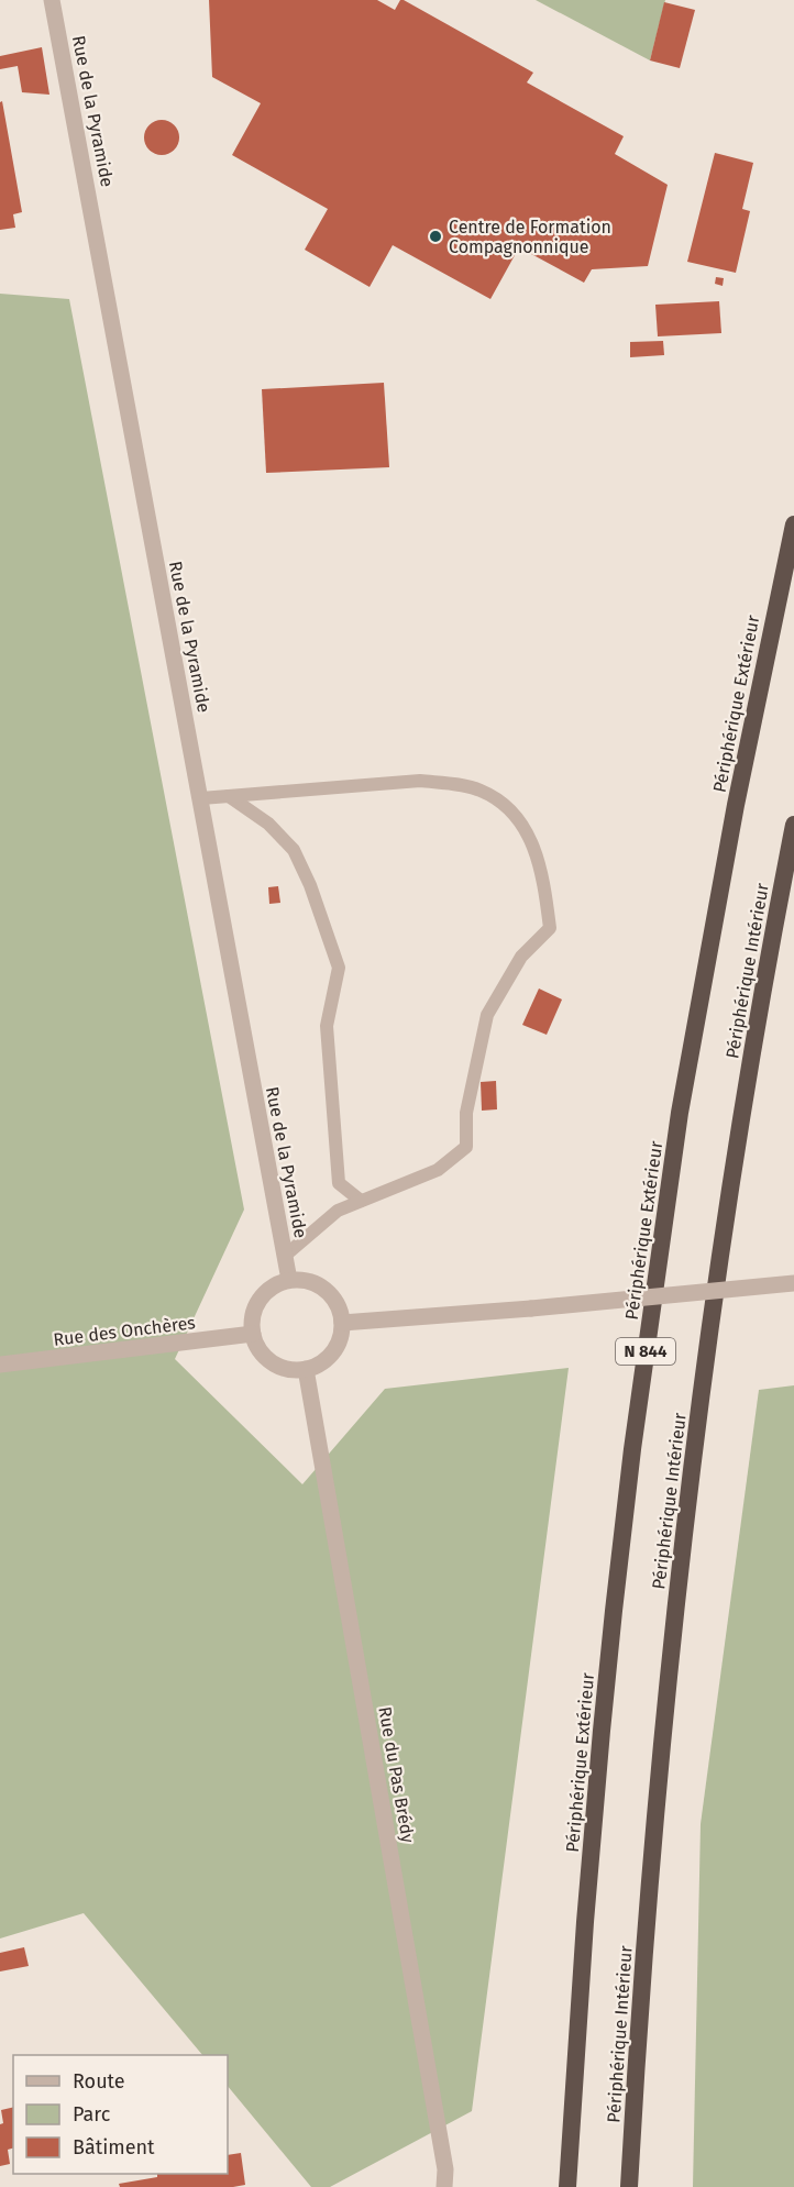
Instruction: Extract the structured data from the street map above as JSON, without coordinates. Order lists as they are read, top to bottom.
{
  "streets": {
    "highway": ["Périphérique Extérieur", "Périphérique Intérieur", "N 844"],
    "street": ["Rue de la Pyramide", "Rue des Onchères", "Rue du Pas Brédy"]
  },
  "crossings": [
    ["Rue de la Pyramide", "Rue des Onchères"],
    ["Rue de la Pyramide", "Rue du Pas Brédy"],
    ["Rue des Onchères", "Rue du Pas Brédy"]
  ],
  "places": ["Centre de Formation Compagnonnique"],
  "legend": ["Route", "Parc", "Bâtiment"]
}
